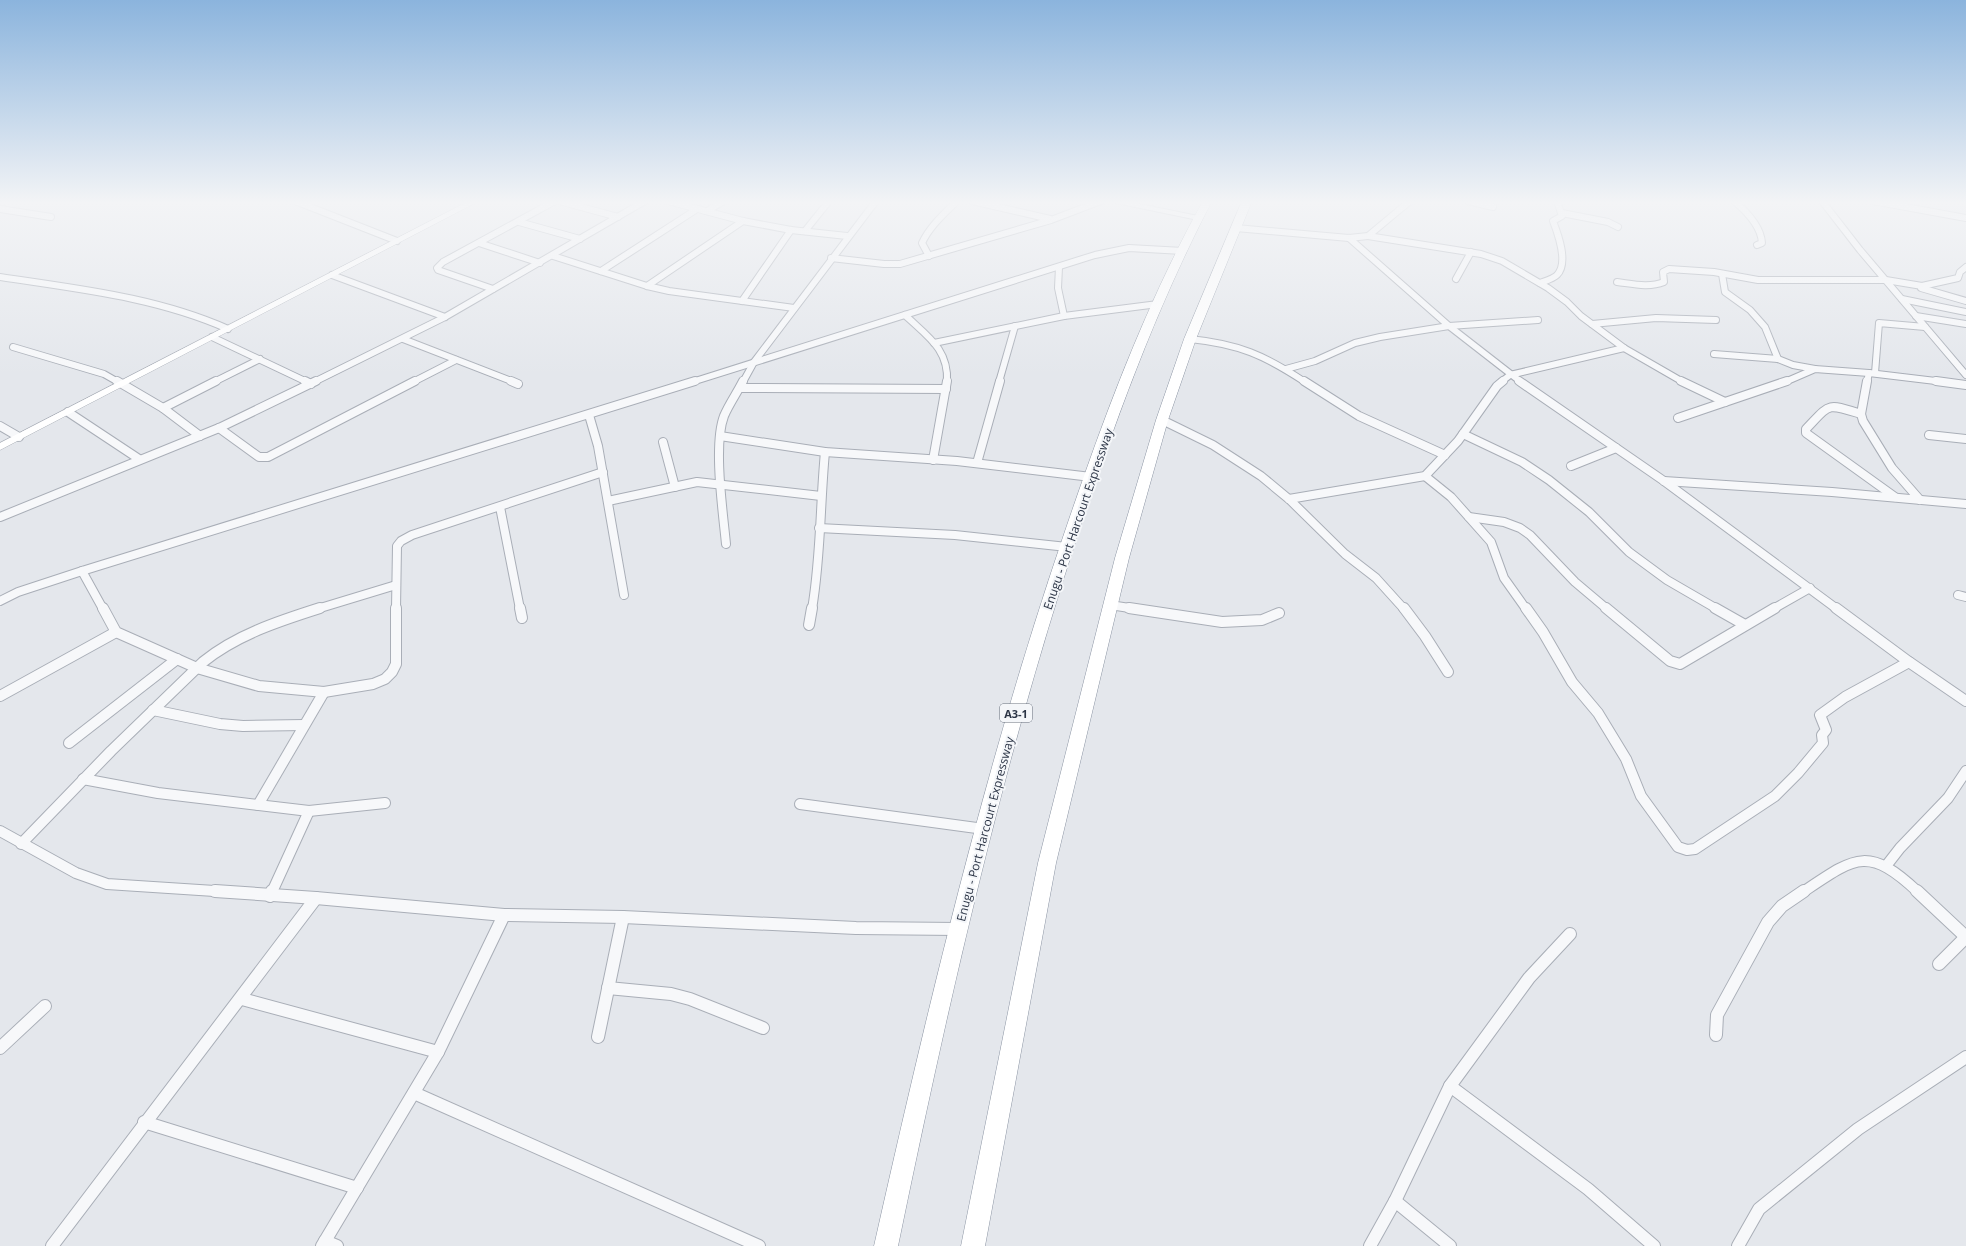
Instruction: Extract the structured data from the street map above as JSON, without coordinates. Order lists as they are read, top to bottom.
{
  "streets": {
    "highway": ["Enugu - Port Harcourt Expressway", "A3-1"]
  }
}
